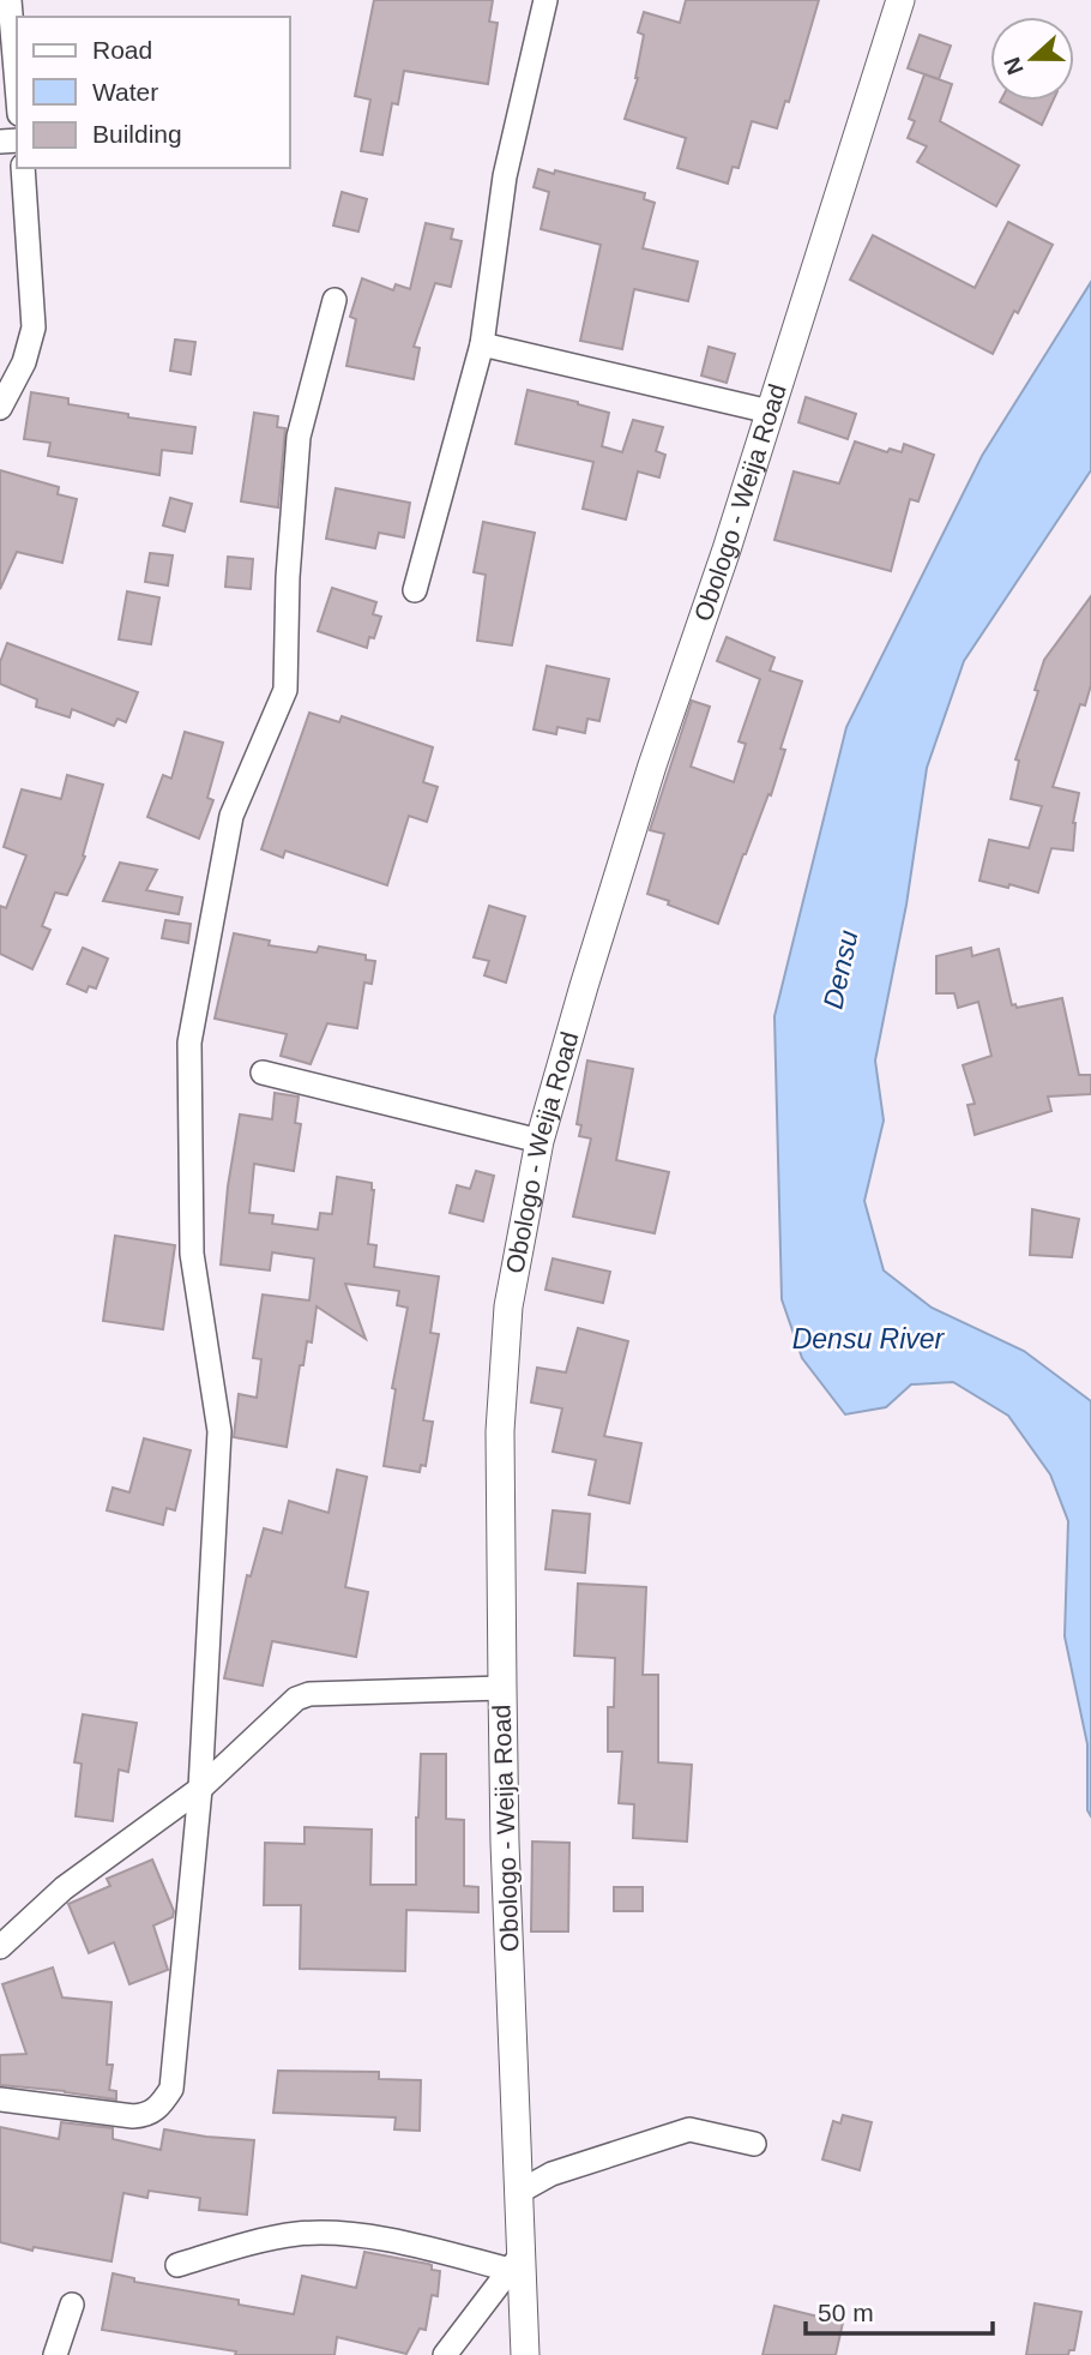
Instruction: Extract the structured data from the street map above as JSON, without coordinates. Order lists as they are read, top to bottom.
{
  "streets": {
    "street": ["Obologo - Weija Road"]
  },
  "water": ["Densu", "Densu River"],
  "legend": ["Road", "Water", "Building"],
  "scale_bar": "50 m",
  "north": "left"
}
